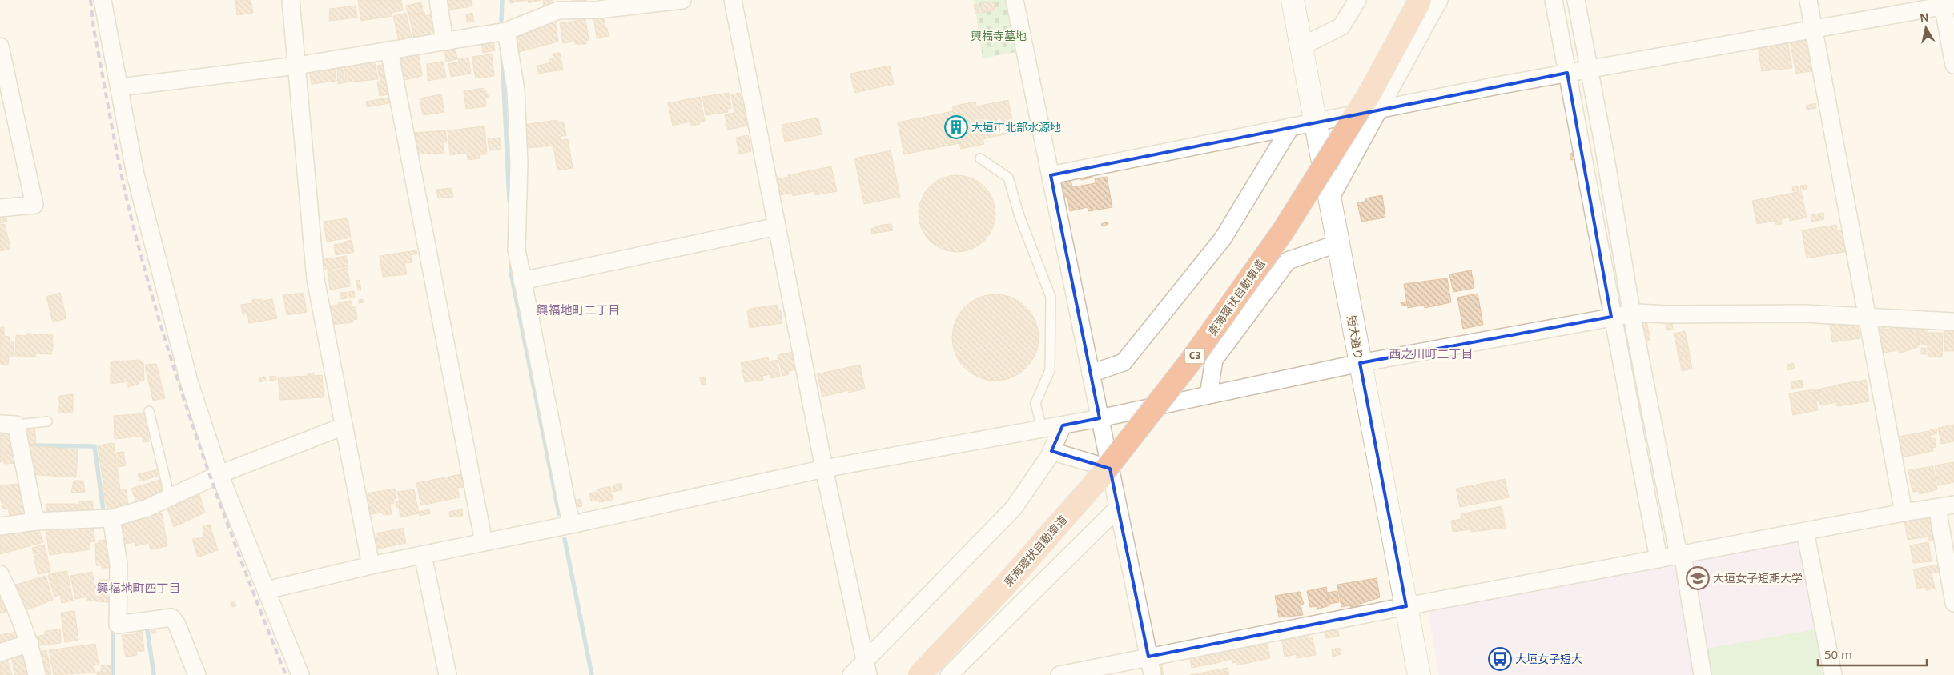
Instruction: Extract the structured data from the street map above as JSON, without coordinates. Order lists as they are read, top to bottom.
{
  "streets": {
    "highway": ["東海環状自動車道", "C3"],
    "street": ["短大通り"]
  },
  "districts": ["興福地町二丁目", "西之川町二丁目", "興福地町四丁目"],
  "parks": ["興福寺墓地"],
  "places": {
    "building": ["大垣市北部水源地"],
    "school or university": ["大垣女子短期大学"],
    "bus stop": ["大垣女子短大"]
  },
  "scale_bar": "50 m",
  "north": "top"
}
